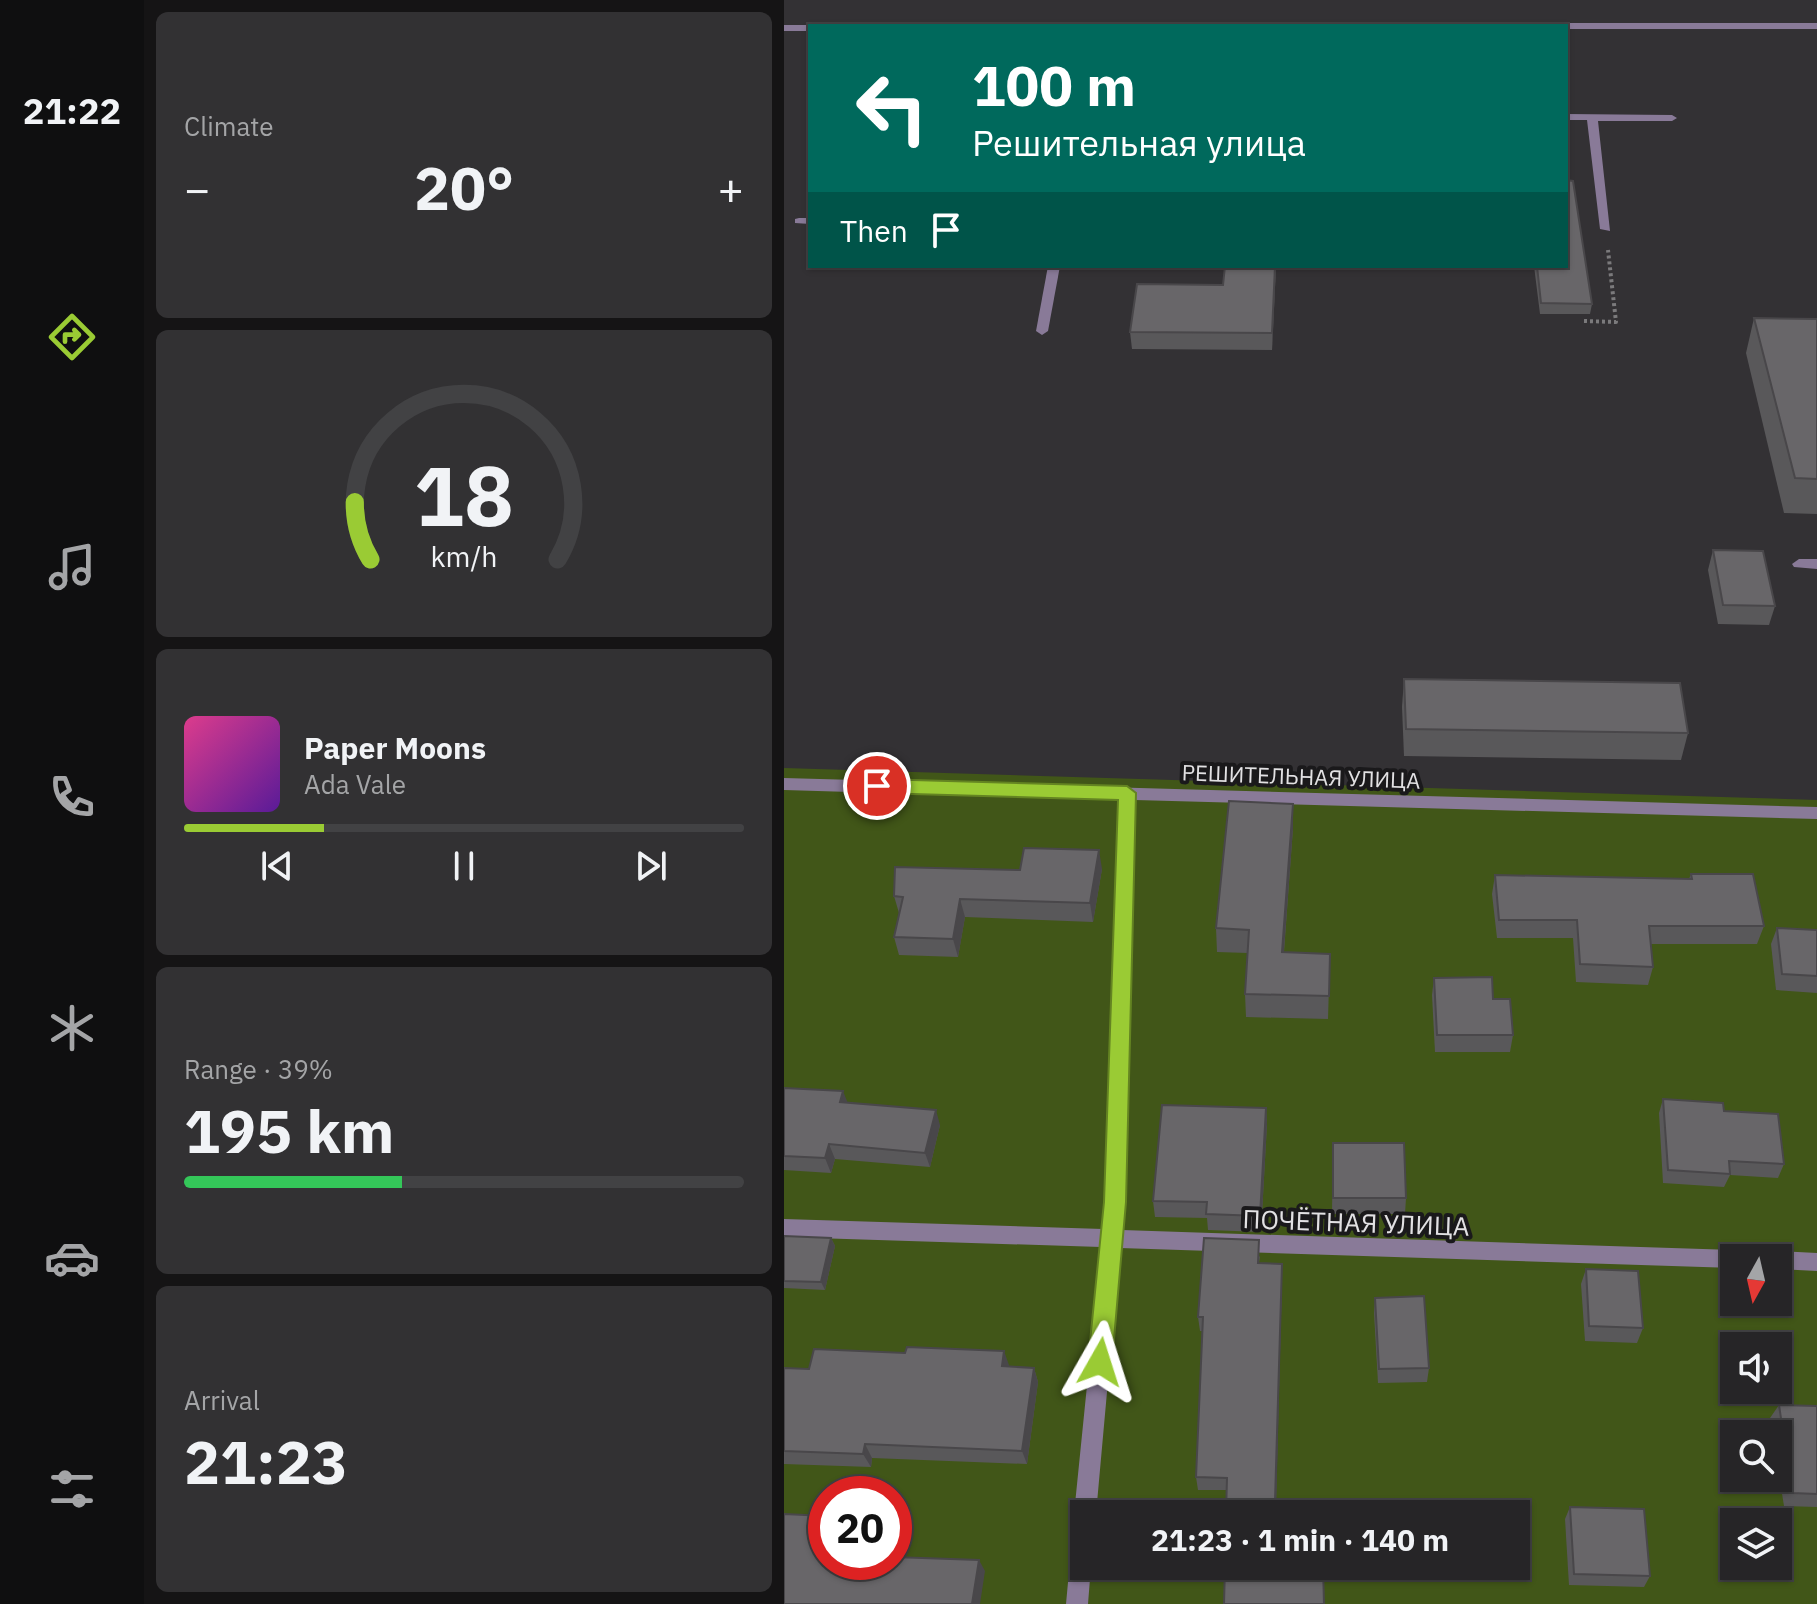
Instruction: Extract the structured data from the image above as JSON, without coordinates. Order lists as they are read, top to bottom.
{
  "streets": {
    "lane": ["РЕШИТЕЛЬНАЯ УЛИЦА", "ПОЧЁТНАЯ УЛИЦА"]
  },
  "north": "bottom",
  "page": {
    "tabs": "21:22",
    "tile": [
      "Climate",
      ["Range · 39%", "195 km"],
      ["Arrival", "21:23"]
    ],
    "turn": ["100 m", "Решительная улица"],
    "heat": ["−", "20°", "+"],
    "then": "Then",
    "song": ["Paper Moons", "Ada Vale"],
    "limit": "20",
    "trip": "21:23 · 1 min · 140 m",
    "gauge": ["18", "km/h"]
  }
}
